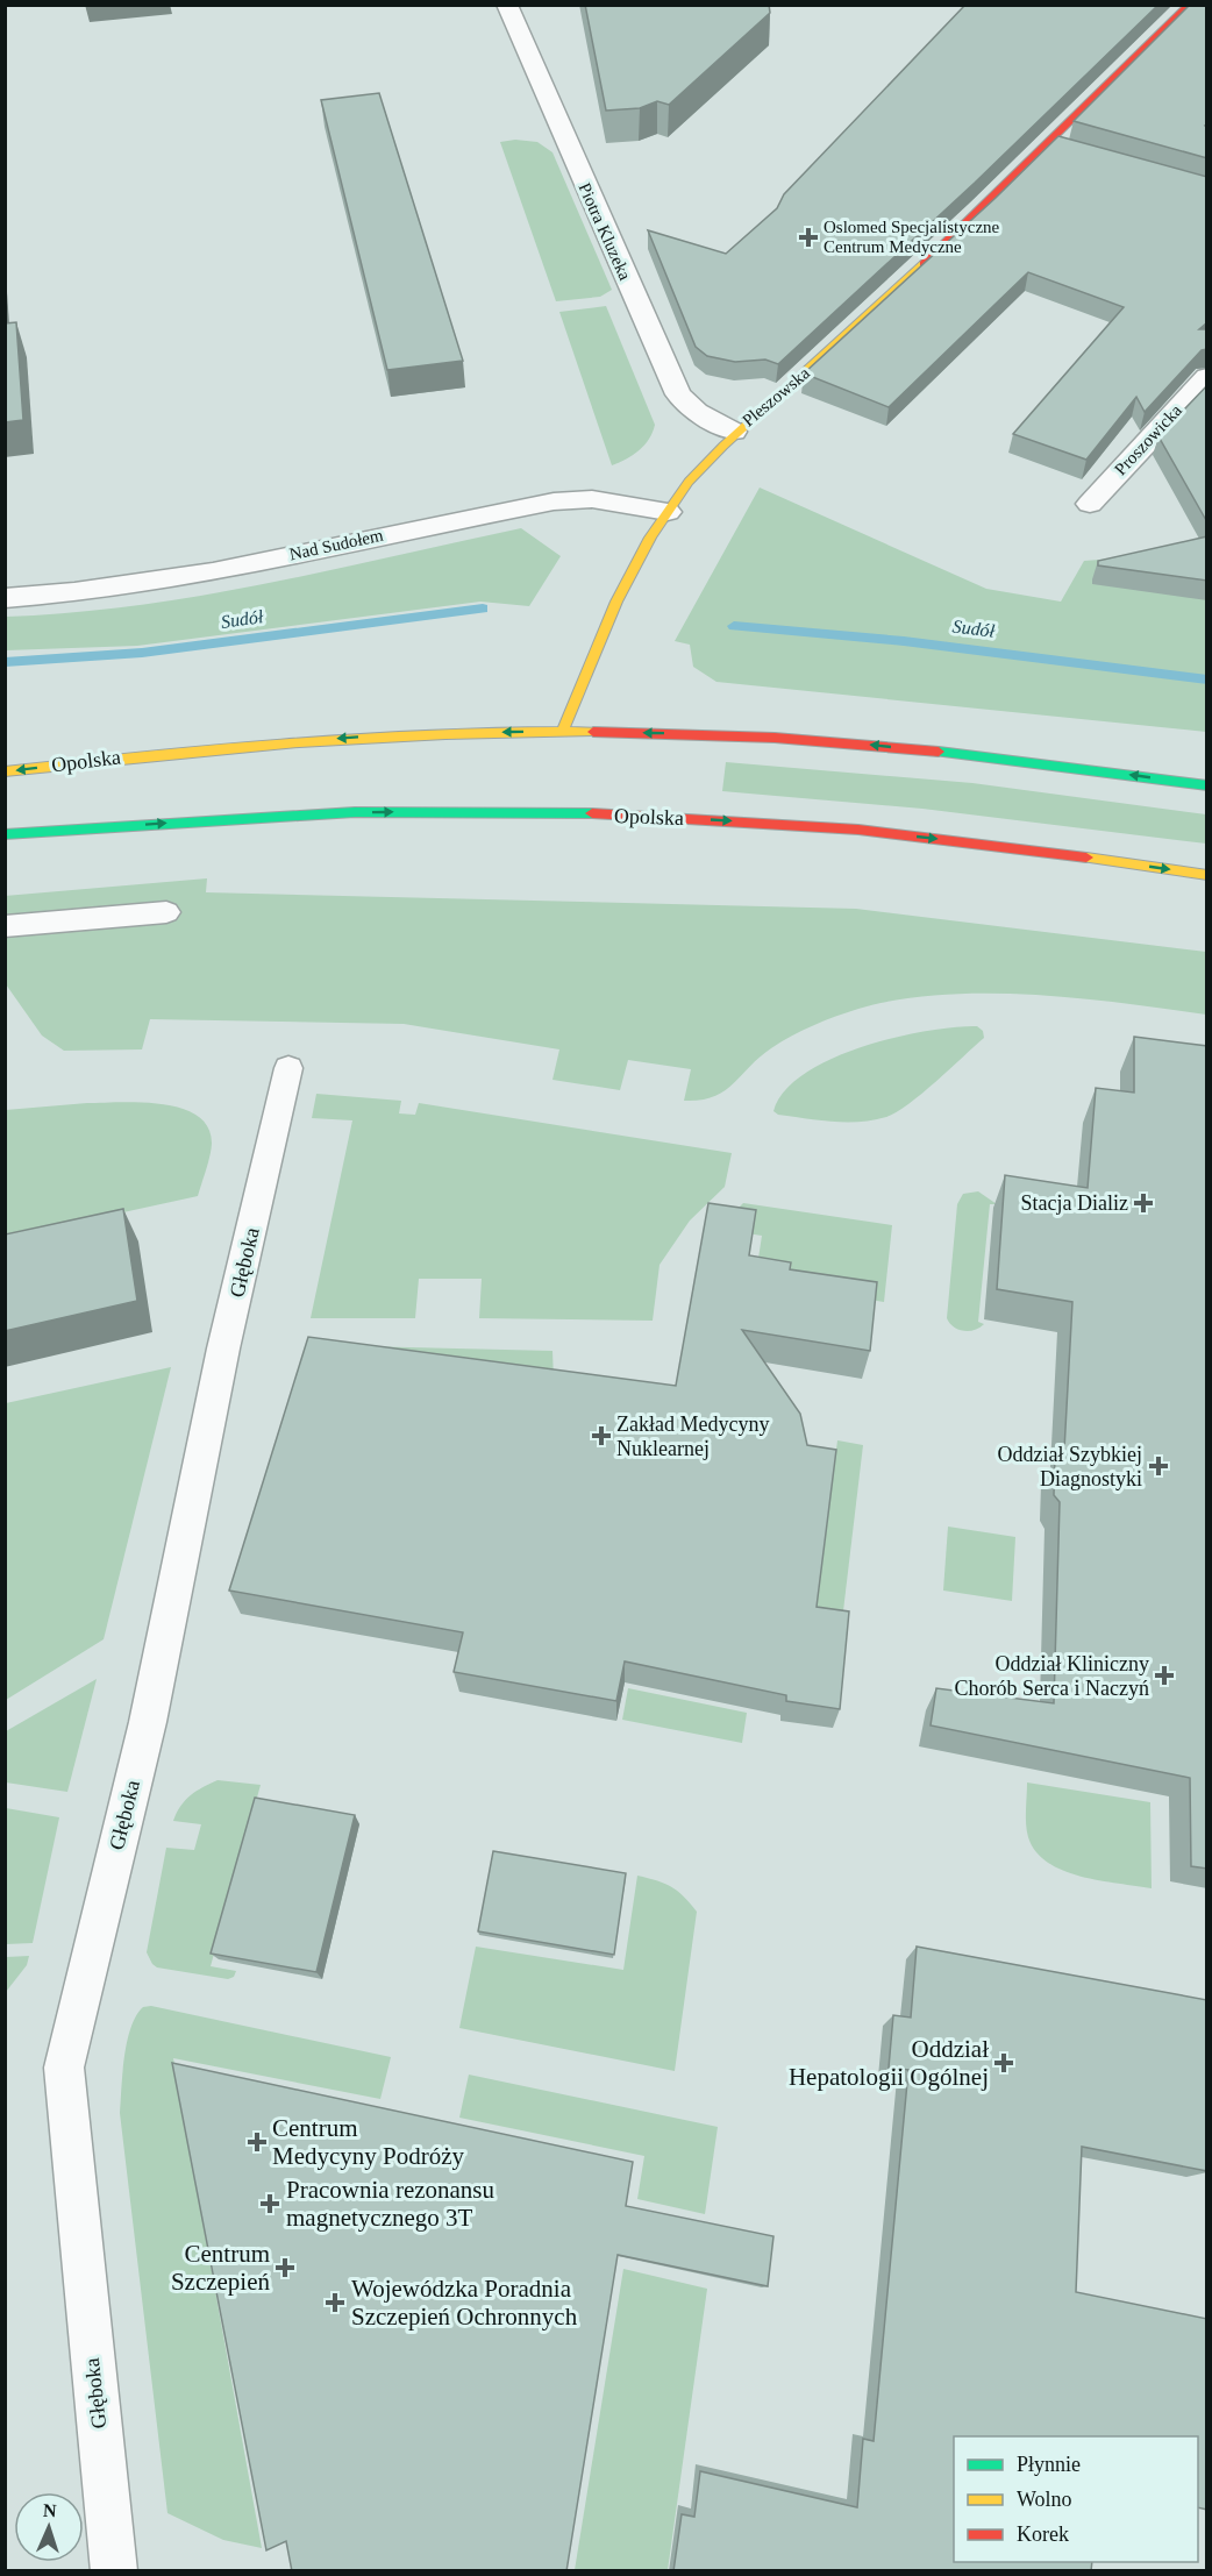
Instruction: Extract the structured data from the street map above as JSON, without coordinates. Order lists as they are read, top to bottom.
{
  "streets": {
    "main road": ["Pleszowska", "Opolska"],
    "street": ["Piotra Kluzeka", "Proszowicka", "Nad Sudołem"],
    "lane": ["Głęboka"]
  },
  "crossings": [
    ["Piotra Kluzeka", "Pleszowska"],
    ["Pleszowska", "Nad Sudołem"],
    ["Pleszowska", "Opolska"]
  ],
  "water": ["Sudół"],
  "places": {
    "health": [
      "Oslomed Specjalistyczne Centrum Medyczne",
      "Stacja Dializ",
      "Zakład Medycyny Nuklearnej",
      "Oddział Szybkiej Diagnostyki",
      "Oddział Kliniczny Chorób Serca i Naczyń",
      "Oddział Hepatologii Ogólnej",
      "Centrum Medycyny Podróży",
      "Pracownia rezonansu magnetycznego 3T",
      "Centrum Szczepień",
      "Wojewódzka Poradnia Szczepień Ochronnych"
    ]
  },
  "legend": ["Płynnie", "Wolno", "Korek"],
  "north": "top"
}
